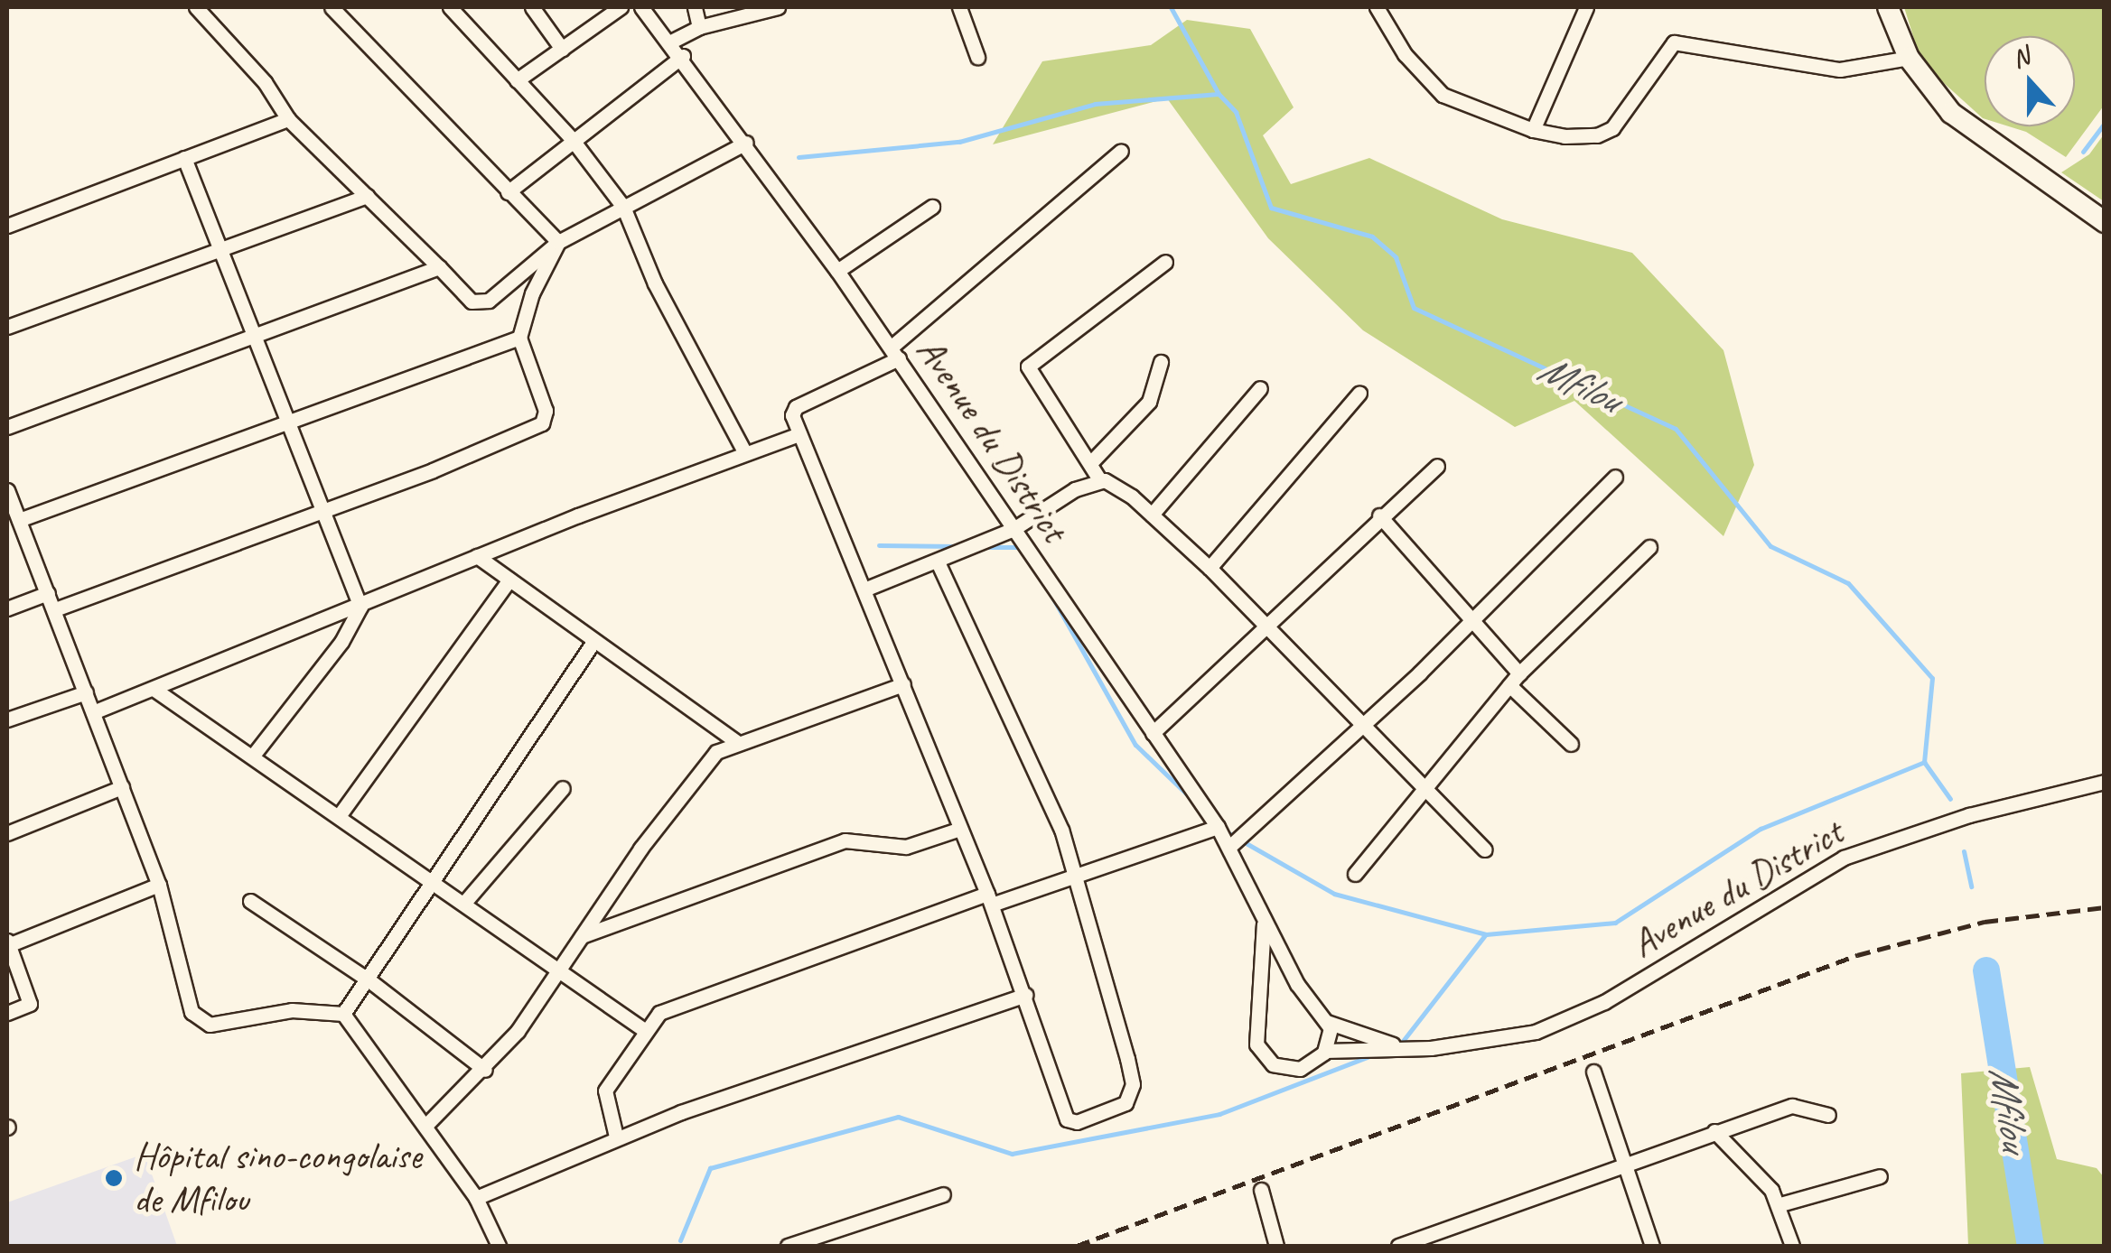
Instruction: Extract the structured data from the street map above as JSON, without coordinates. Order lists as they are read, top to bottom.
{
  "streets": {
    "street": ["Avenue du District"]
  },
  "water": ["Mfilou"],
  "places": ["Hôpital sino-congolaise de Mfilou"],
  "north": "top"
}
